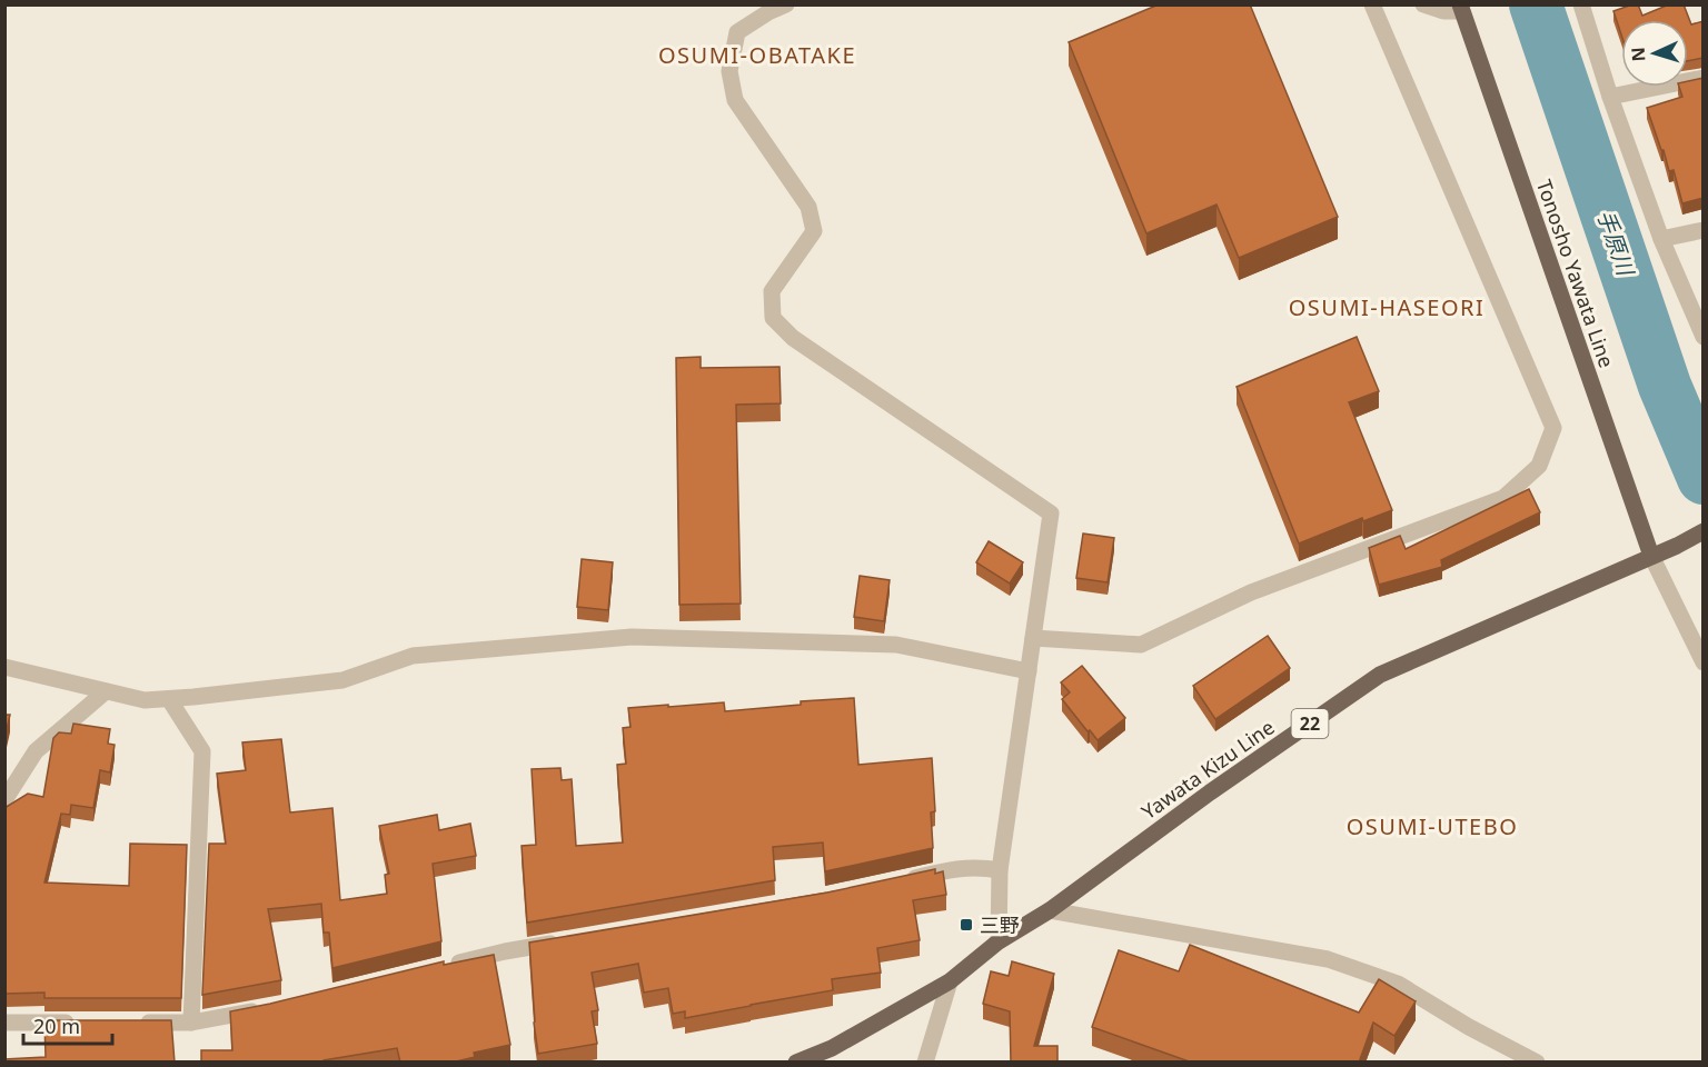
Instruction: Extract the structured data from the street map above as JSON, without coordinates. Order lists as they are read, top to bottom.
{
  "streets": {
    "main road": ["Tonosho Yawata Line", "22", "Yawata Kizu Line"]
  },
  "crossings": [
    ["Tonosho Yawata Line", "Yawata Kizu Line"]
  ],
  "districts": ["OSUMI-OBATAKE", "OSUMI-HASEORI", "OSUMI-UTEBO"],
  "water": ["手原川"],
  "places": {
    "transit": ["三野"]
  },
  "scale_bar": "20 m",
  "north": "left"
}
